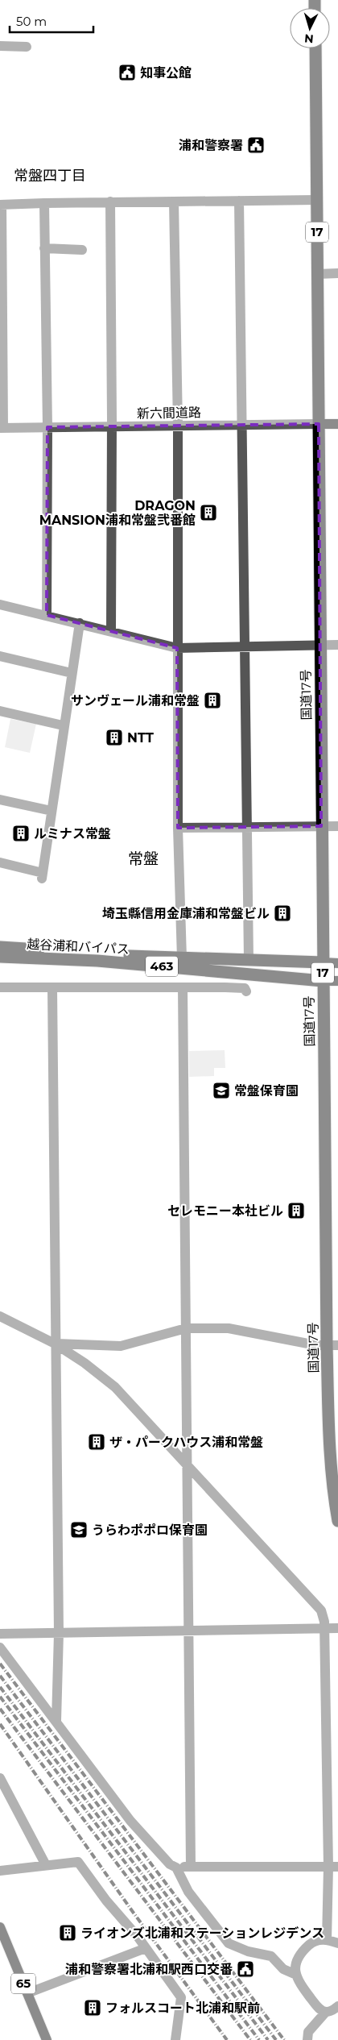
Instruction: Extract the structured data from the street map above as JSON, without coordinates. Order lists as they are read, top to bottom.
{
  "streets": {
    "highway": [
      "17",
      "国道17号",
      "越谷浦和バイパス",
      "463"
    ],
    "main road": ["新六間道路", "65"]
  },
  "crossings": [
    ["17", "新六間道路"],
    ["17", "国道17号"],
    ["新六間道路", "国道17号"],
    ["国道17号", "越谷浦和バイパス"]
  ],
  "districts": ["常盤四丁目", "常盤"],
  "places": {
    "public building": ["知事公館", "浦和警察署", "浦和警察署北浦和駅西口交番"],
    "building": [
      "DRAGON MANSION浦和常盤弐番館",
      "サンヴェール浦和常盤",
      "NTT",
      "ルミナス常盤",
      "埼玉縣信用金庫浦和常盤ビル",
      "セレモニー本社ビル",
      "ザ・パークハウス浦和常盤",
      "ライオンズ北浦和ステーションレジデンス",
      "フォルスコート北浦和駅前"
    ],
    "school or university": ["常盤保育園", "うらわポポロ保育園"]
  },
  "scale_bar": "50 m",
  "north": "bottom"
}
